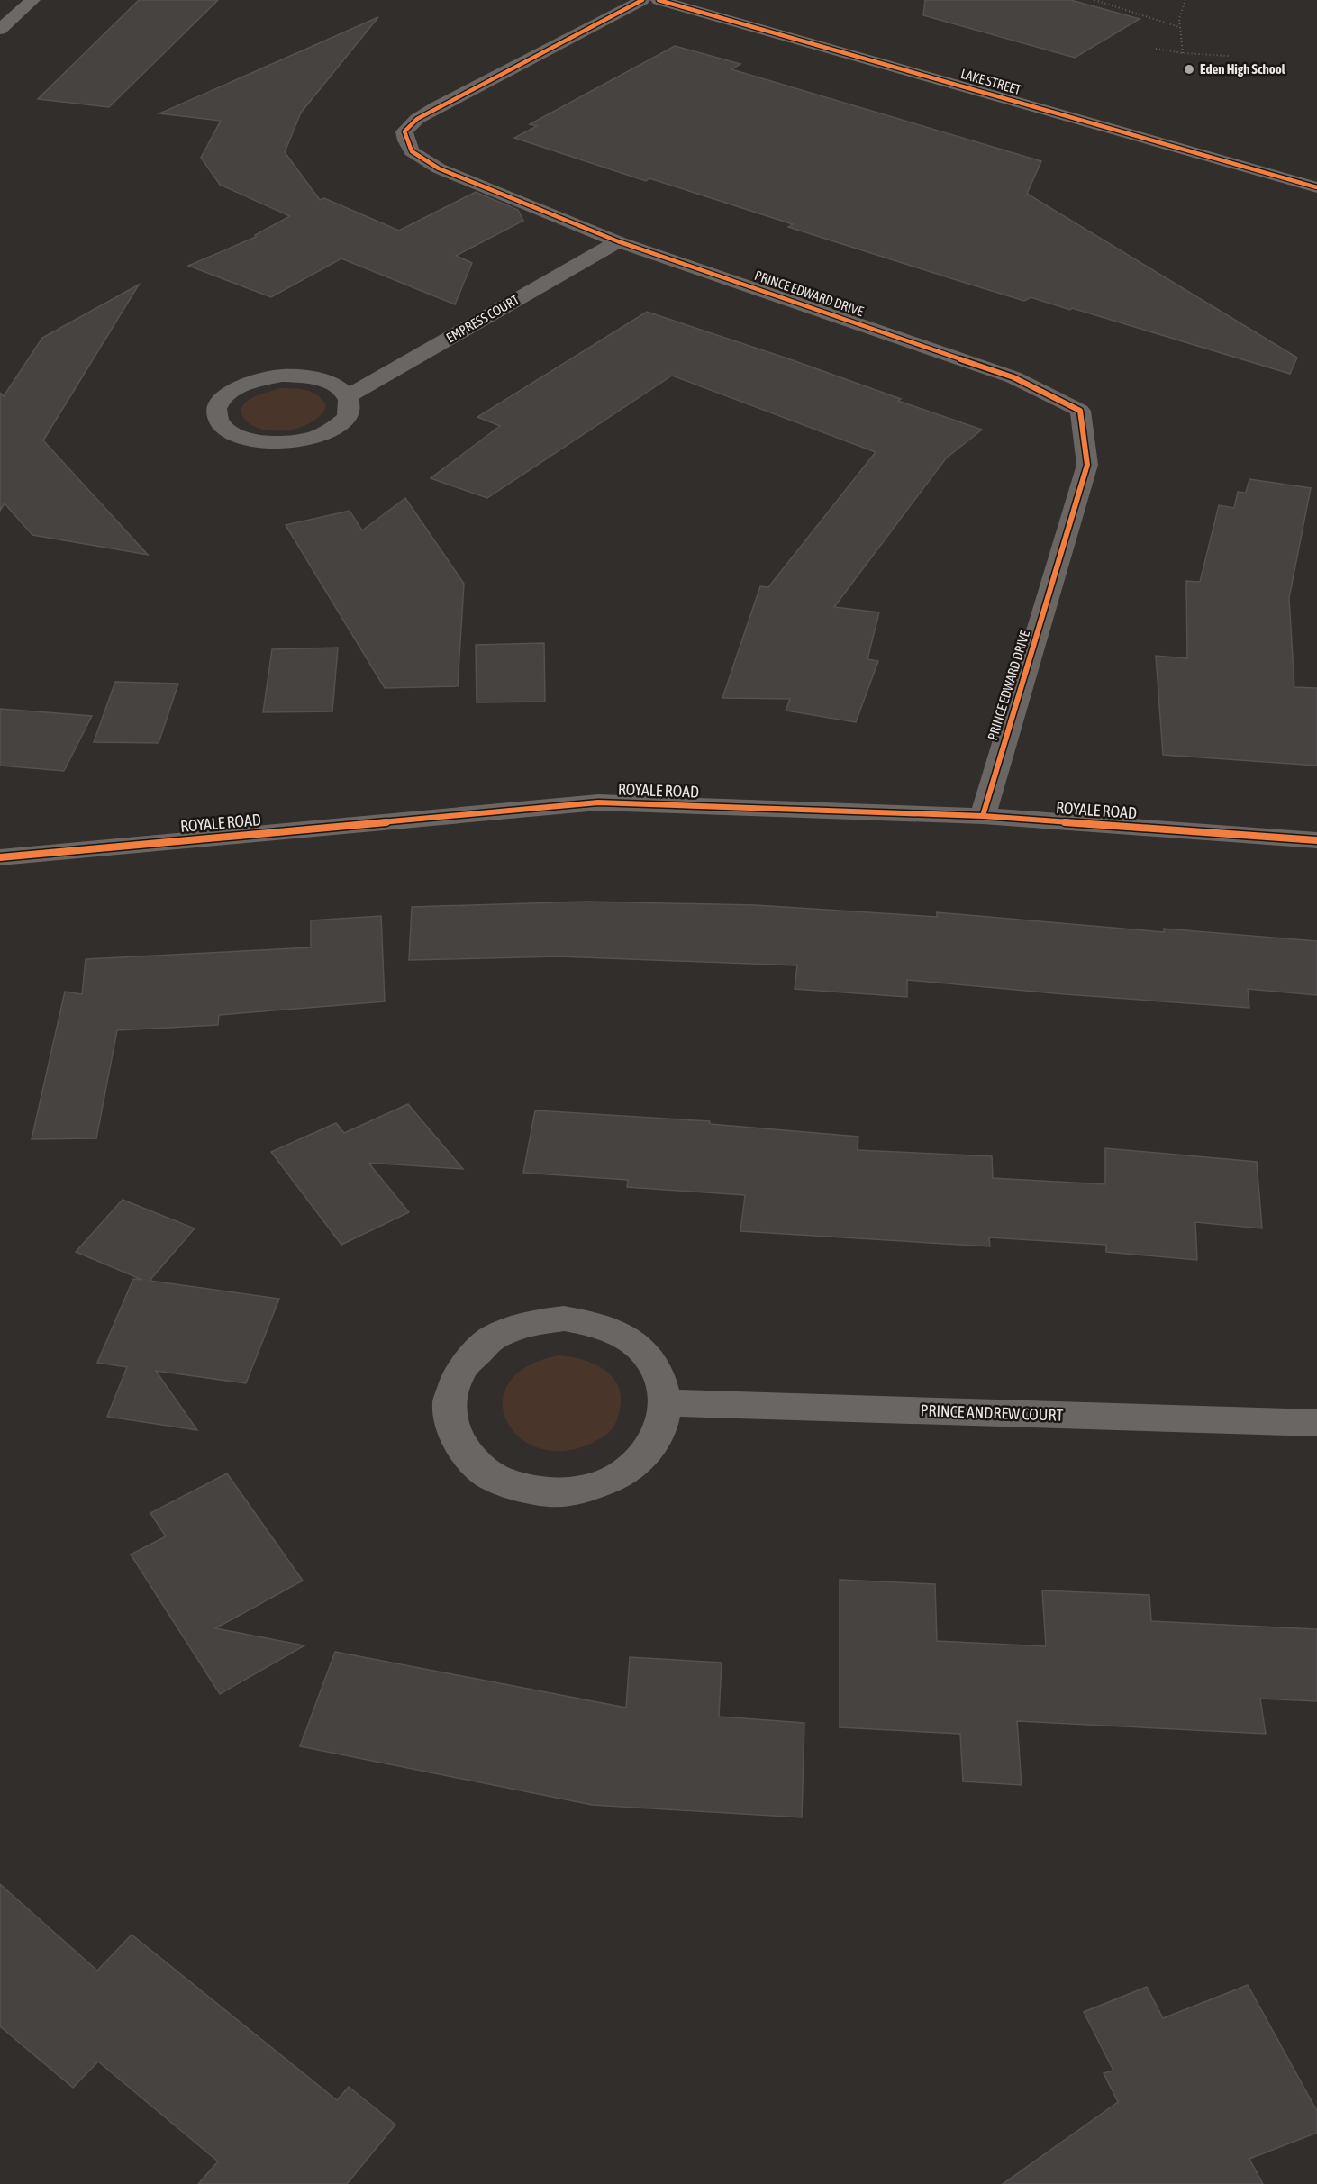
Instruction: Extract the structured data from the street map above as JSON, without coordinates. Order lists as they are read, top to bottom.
{
  "streets": {
    "main road": ["LAKE STREET"],
    "street": [
      "PRINCE EDWARD DRIVE",
      "EMPRESS COURT",
      "ROYALE ROAD",
      "PRINCE ANDREW COURT"
    ]
  },
  "crossings": [
    ["PRINCE EDWARD DRIVE", "EMPRESS COURT"],
    ["PRINCE EDWARD DRIVE", "ROYALE ROAD"]
  ],
  "places": ["Eden High School"]
}
